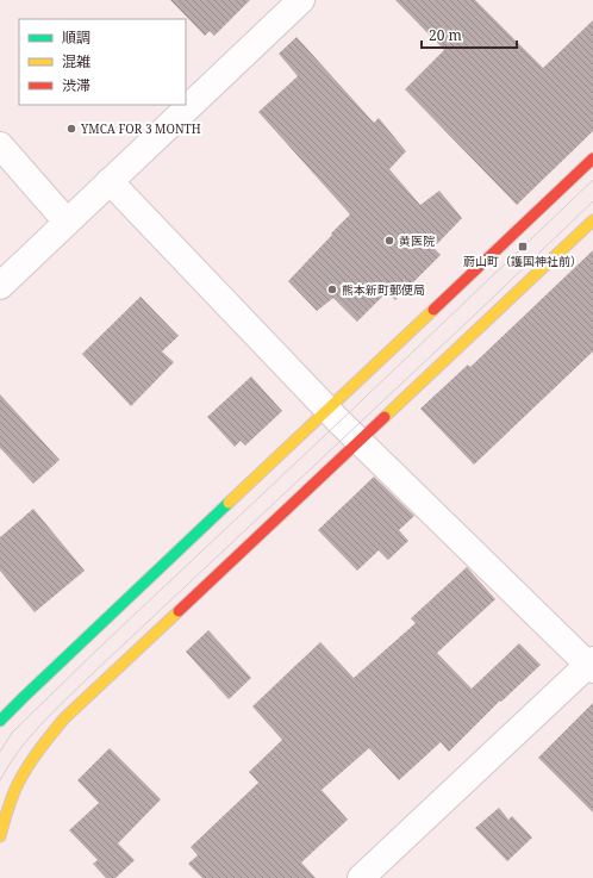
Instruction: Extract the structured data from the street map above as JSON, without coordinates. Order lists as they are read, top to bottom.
{
  "places": {
    "other": ["YMCA FOR 3 MONTH", "黄医院", "熊本新町郵便局"],
    "transit": ["蔚山町（護国神社前）"]
  },
  "legend": ["順調", "混雑", "渋滞"],
  "scale_bar": "20 m"
}
